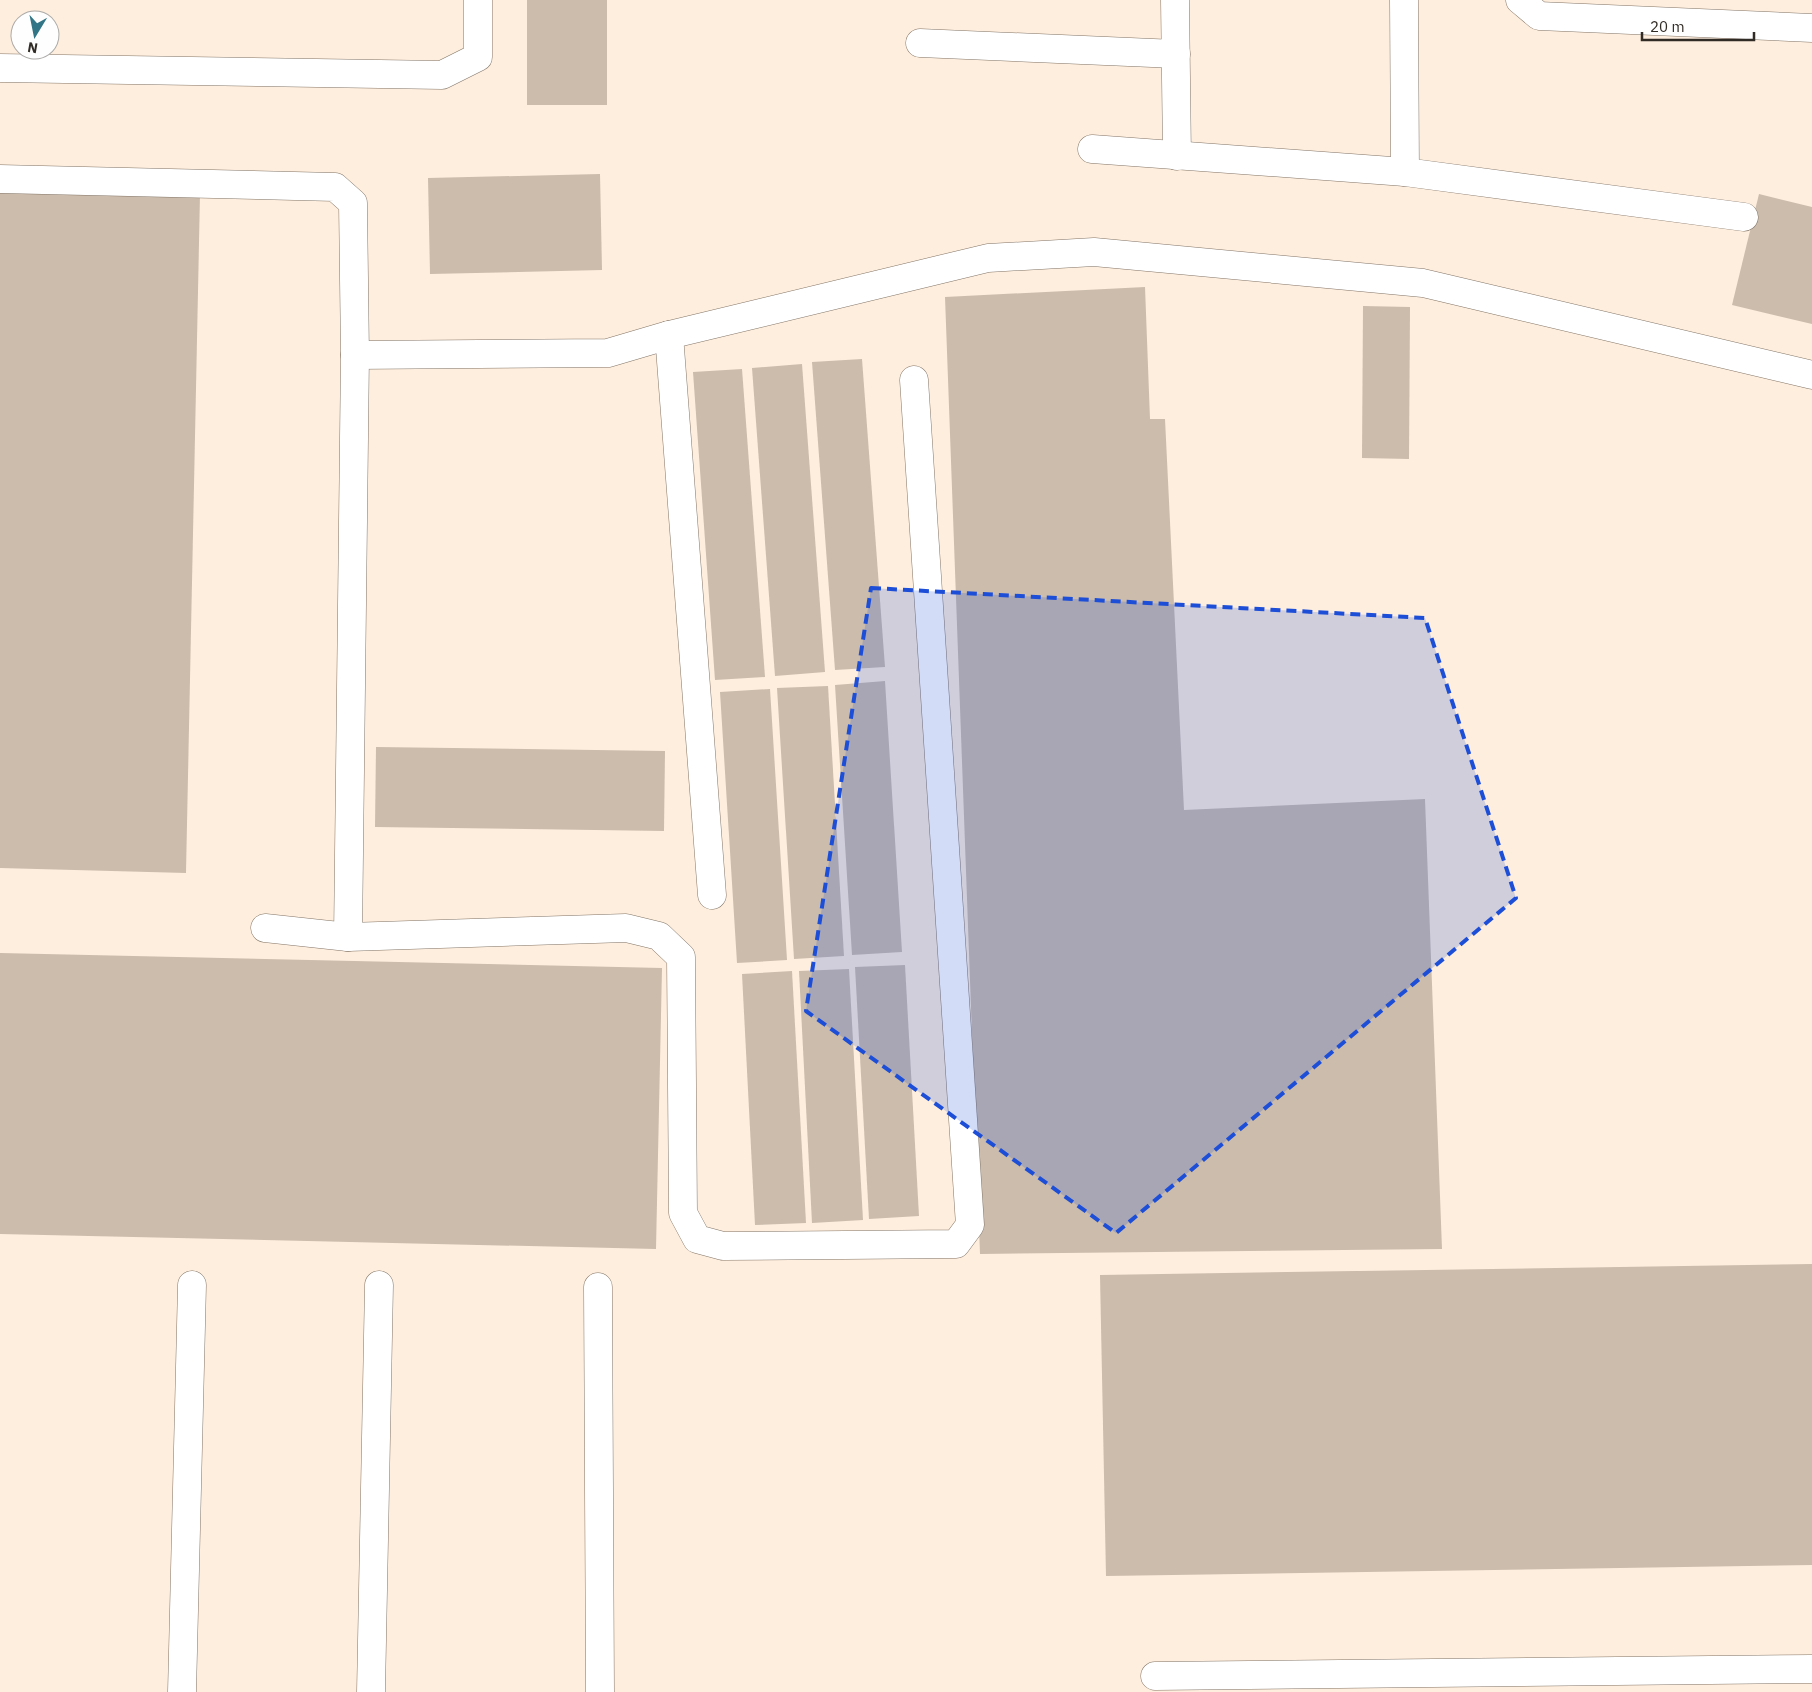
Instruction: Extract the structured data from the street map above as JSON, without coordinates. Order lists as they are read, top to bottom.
{
  "scale_bar": "20 m",
  "north": "bottom"
}
